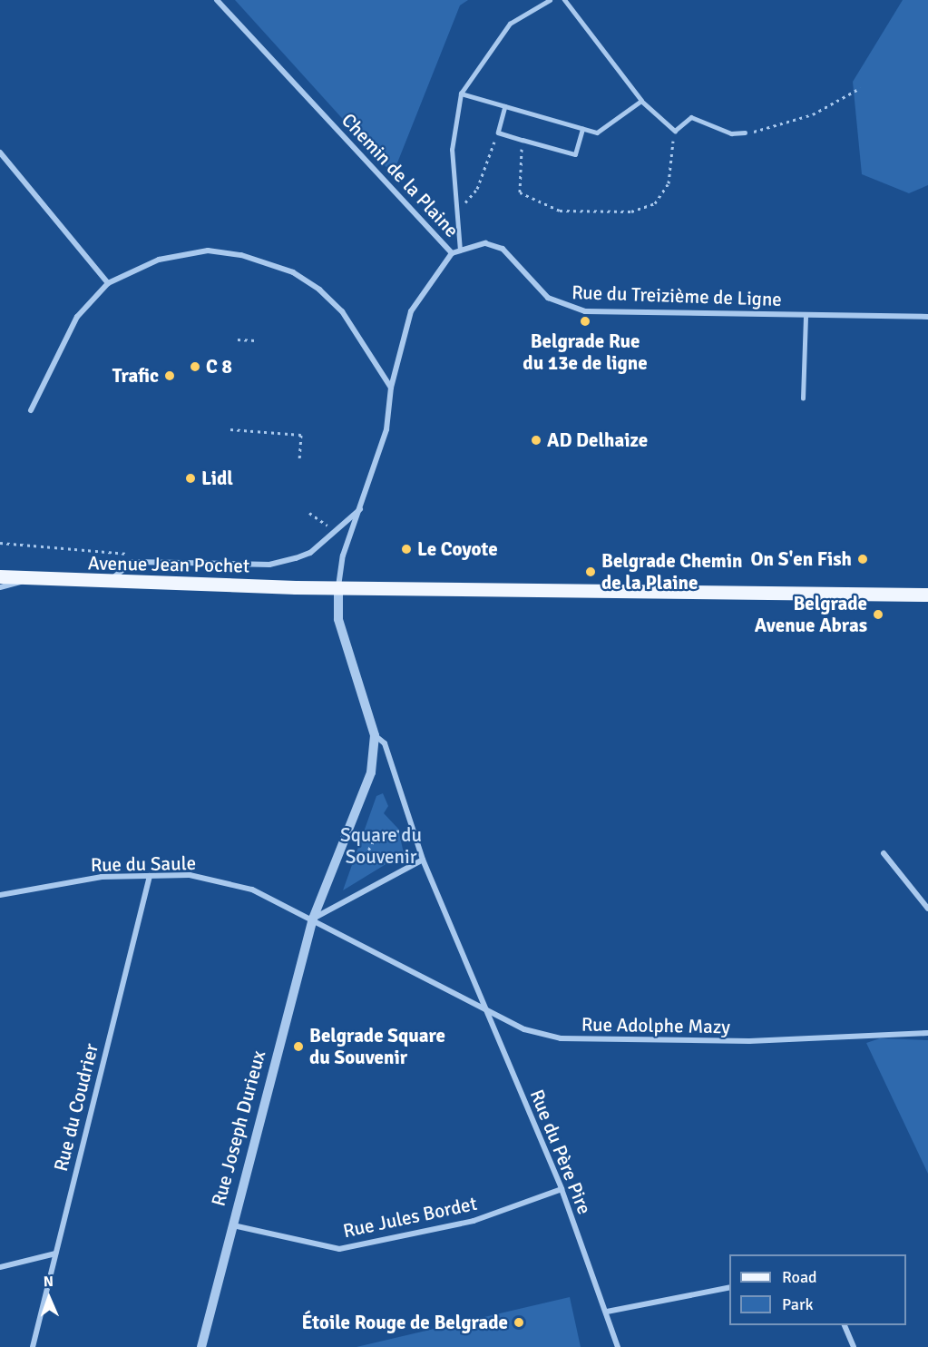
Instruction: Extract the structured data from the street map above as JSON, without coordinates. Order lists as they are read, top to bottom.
{
  "streets": {
    "main road": ["Avenue Jean Pochet"],
    "street": [
      "Chemin de la Plaine",
      "Rue du Treizième de Ligne",
      "Rue du Saule",
      "Rue Adolphe Mazy",
      "Rue du Coudrier",
      "Rue Joseph Durieux",
      "Rue du Père Pire",
      "Rue Jules Bordet"
    ]
  },
  "crossings": [
    ["Chemin de la Plaine", "Rue du Treizième de Ligne"],
    ["Chemin de la Plaine", "Avenue Jean Pochet"],
    ["Rue du Saule", "Rue Adolphe Mazy"],
    ["Rue du Saule", "Rue du Coudrier"],
    ["Rue du Saule", "Rue Joseph Durieux"],
    ["Rue Adolphe Mazy", "Rue Joseph Durieux"],
    ["Rue Adolphe Mazy", "Rue du Père Pire"],
    ["Rue Joseph Durieux", "Rue Jules Bordet"],
    ["Rue du Père Pire", "Rue Jules Bordet"]
  ],
  "parks": ["Square du Souvenir"],
  "places": [
    "Belgrade Rue du 13e de ligne",
    "C 8",
    "Trafic",
    "AD Delhaize",
    "Lidl",
    "Le Coyote",
    "On S'en Fish",
    "Belgrade Chemin de la Plaine",
    "Belgrade Avenue Abras",
    "Belgrade Square du Souvenir",
    "Étoile Rouge de Belgrade"
  ],
  "legend": ["Road", "Park"],
  "north": "top"
}
